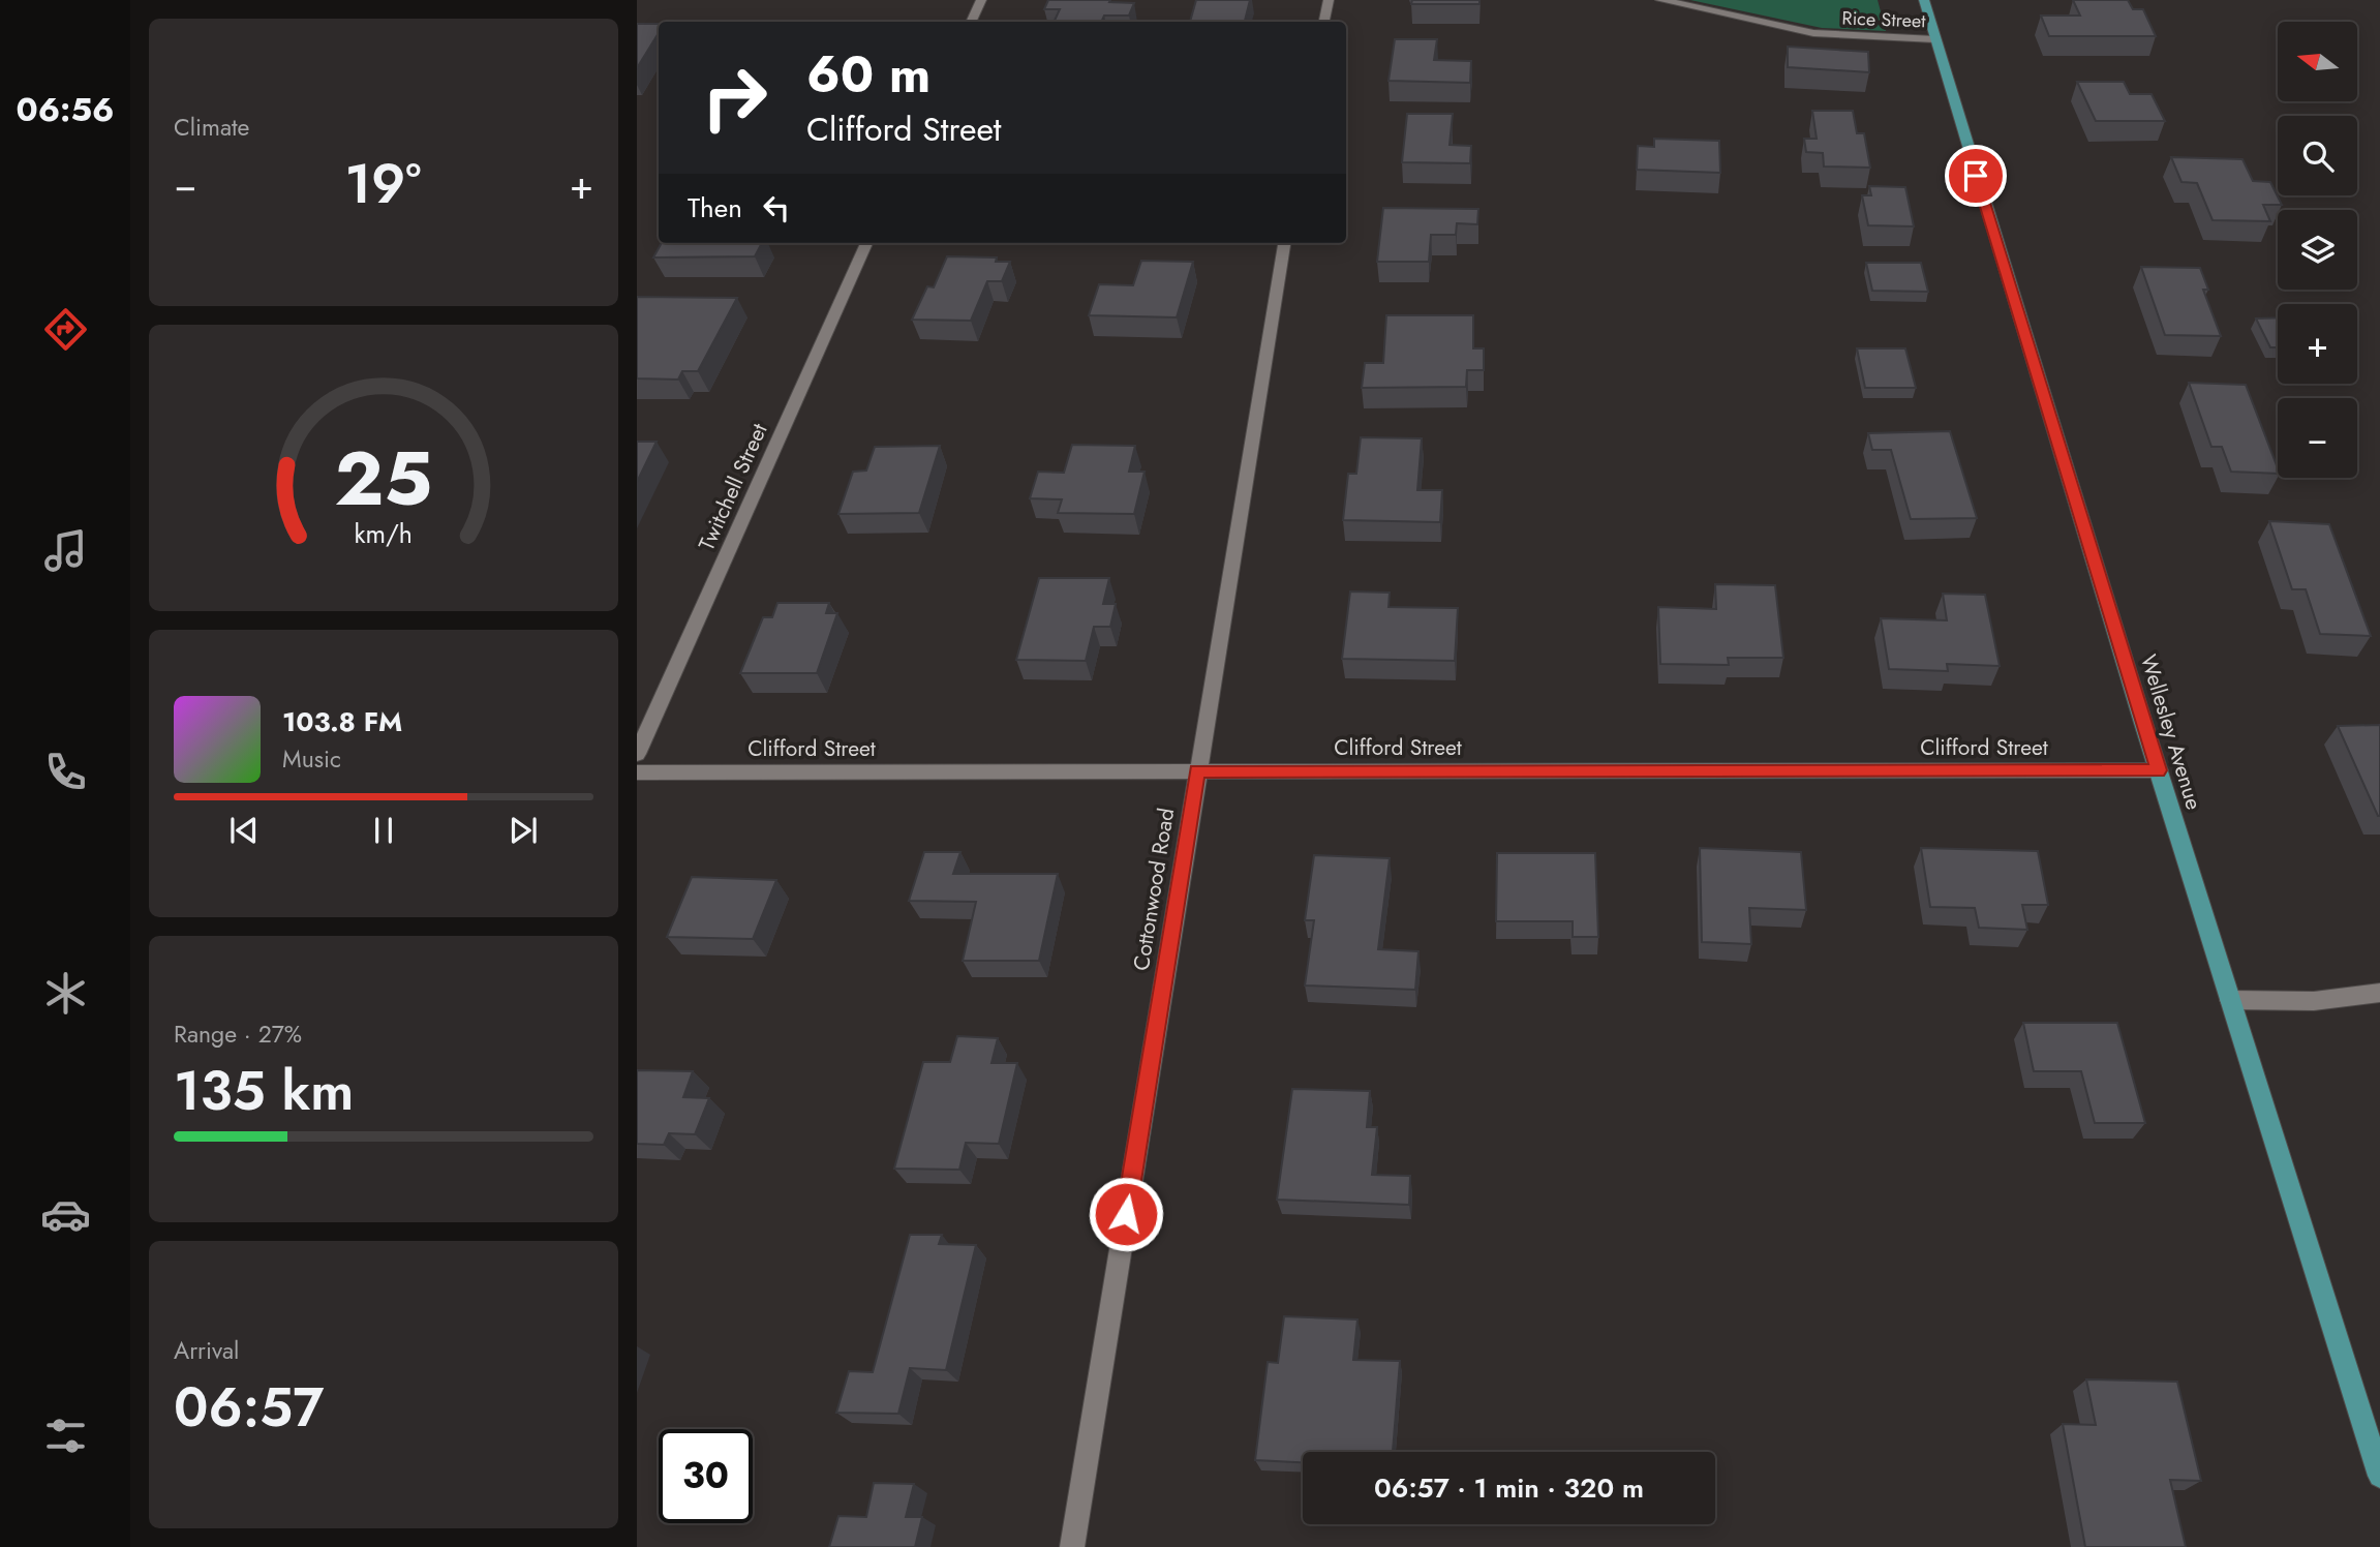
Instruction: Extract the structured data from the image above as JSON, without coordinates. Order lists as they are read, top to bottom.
{
  "streets": {
    "main road": ["Wellesley Avenue"],
    "street": [
      "Rice Street",
      "Twitchell Street",
      "Clifford Street",
      "Cottonwood Road"
    ]
  },
  "crossings": [
    ["Rice Street", "Wellesley Avenue"],
    ["Wellesley Avenue", "Clifford Street"],
    ["Clifford Street", "Cottonwood Road"]
  ],
  "north": "left",
  "page": {
    "tabs": "06:56",
    "tile": [
      "Climate",
      ["Range · 27%", "135 km"],
      ["Arrival", "06:57"]
    ],
    "map_buttons": ["+", "−"],
    "turn": ["60 m", "Clifford Street"],
    "heat": ["−", "19°", "+"],
    "then": "Then",
    "song": ["103.8 FM", "Music"],
    "limit": "30",
    "trip": "06:57 · 1 min · 320 m",
    "gauge": ["25", "km/h"]
  }
}
